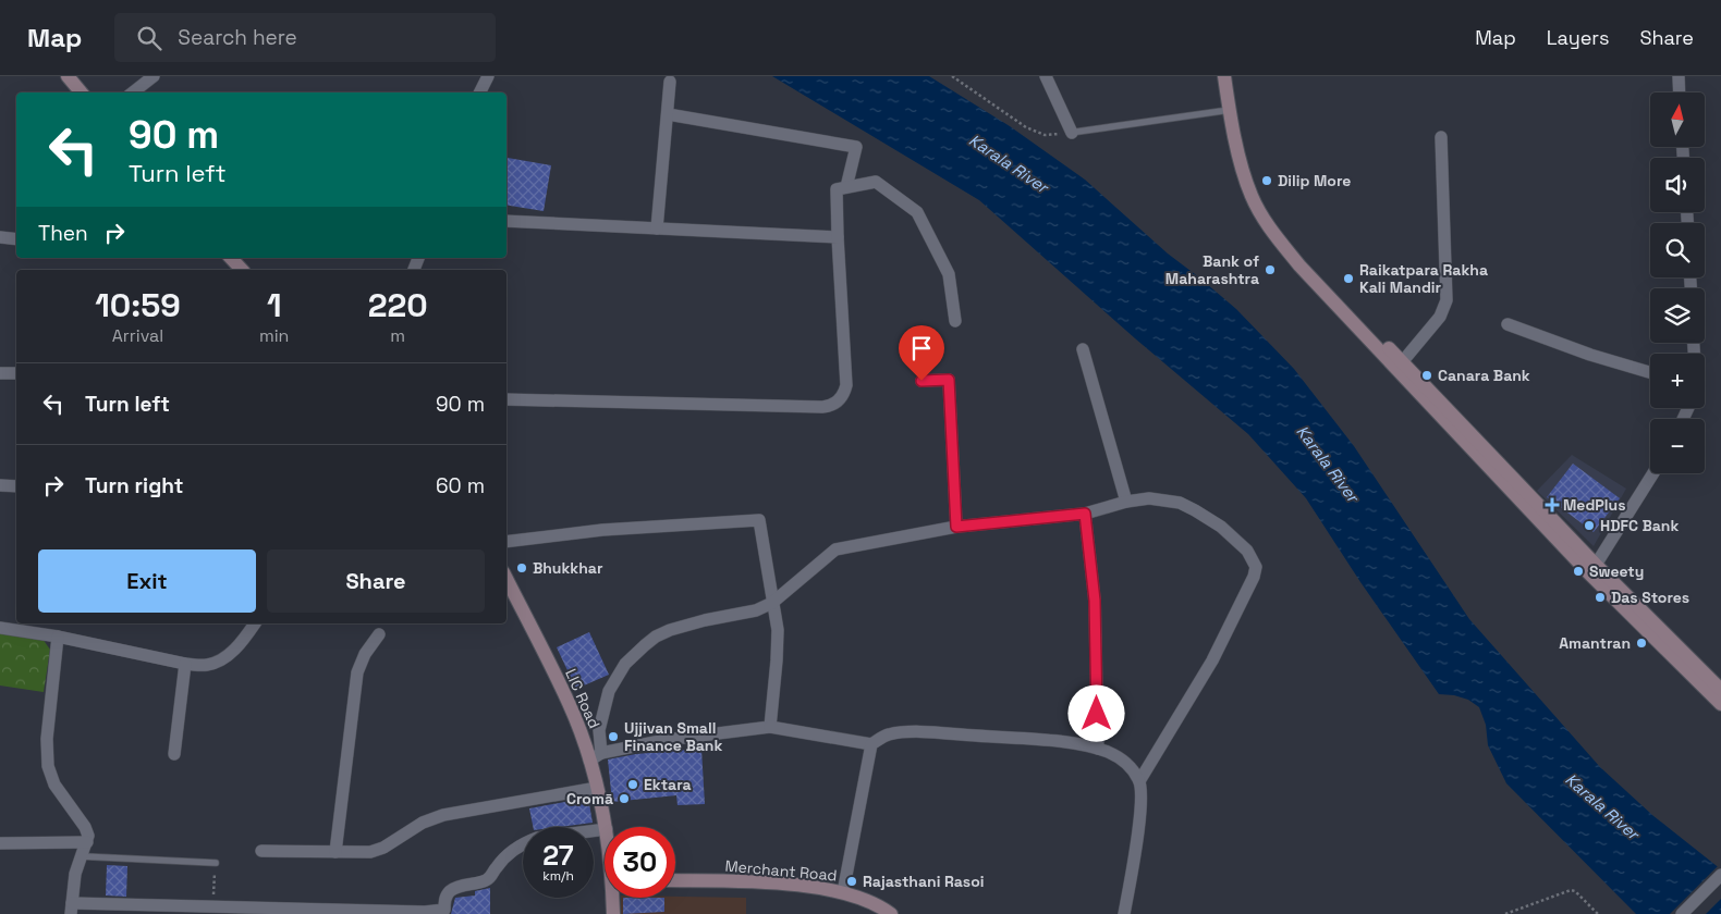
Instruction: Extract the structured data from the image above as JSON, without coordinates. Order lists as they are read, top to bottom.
{
  "streets": {
    "street": ["LIC Road", "Merchant Road"]
  },
  "water": ["Karala River"],
  "places": {
    "other": [
      "Dilip More",
      "Bank of Maharashtra",
      "Raikatpara Rakha Kali Mandir",
      "Canara Bank",
      "HDFC Bank",
      "Bhukkhar",
      "Sweety",
      "Das Stores",
      "Amantran",
      "Ujjivan Small Finance Bank",
      "Ektara",
      "Cromā",
      "Rajasthani Rasoi"
    ],
    "health": ["MedPlus"]
  },
  "north": "top",
  "page": {
    "header": "Map",
    "search": "Search here",
    "nav": ["Map", "Layers", "Share"],
    "map_buttons": ["+", "−"],
    "turn": ["90 m", "Turn left"],
    "then": "Then",
    "eta": [
      "10:59",
      "Arrival",
      "1",
      "min",
      "220",
      "m"
    ],
    "list": [
      {
        "name": "Turn left",
        "value": "90 m"
      },
      {
        "name": "Turn right",
        "value": "60 m"
      }
    ],
    "buttons": ["Exit", "Share"],
    "speed": "27 km/h",
    "limit": "30"
  }
}
